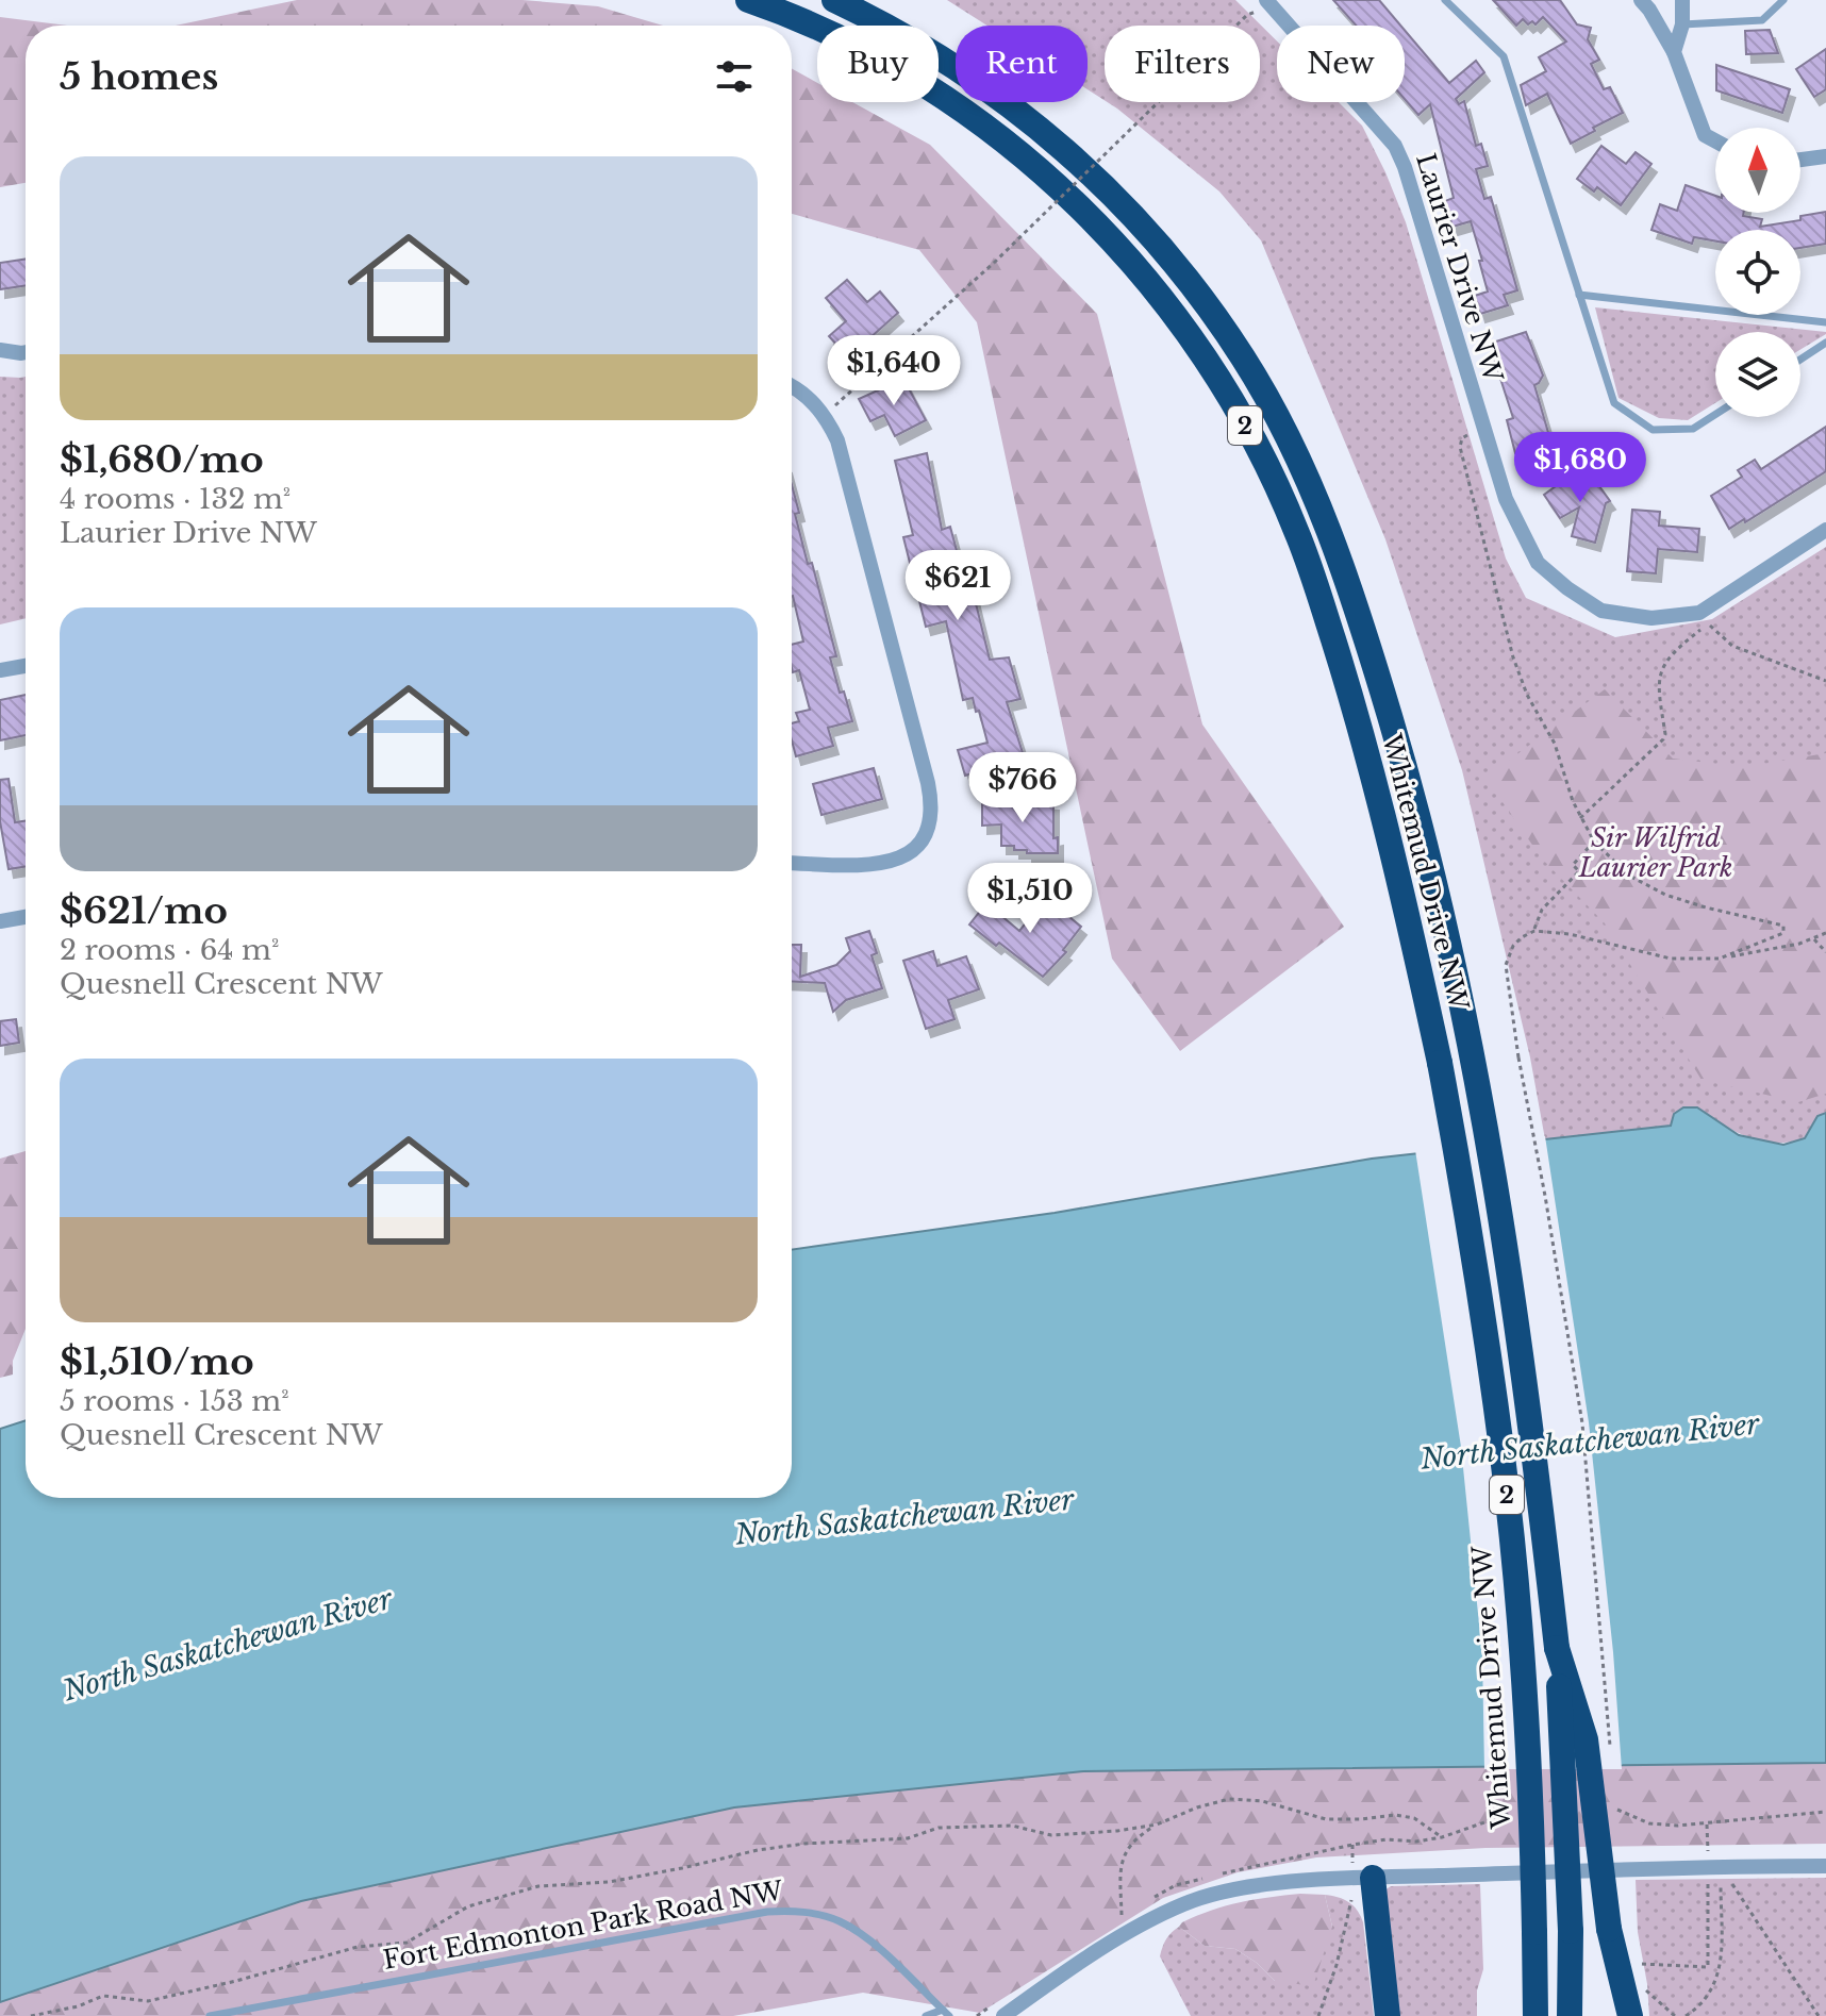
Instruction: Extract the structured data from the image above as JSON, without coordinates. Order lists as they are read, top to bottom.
{
  "streets": {
    "highway": ["2", "Whitemud Drive NW"],
    "street": ["Laurier Drive NW"],
    "lane": ["Fort Edmonton Park Road NW"]
  },
  "water": ["North Saskatchewan River"],
  "parks": ["Sir Wilfrid Laurier Park"],
  "north": "top",
  "page": {
    "chip": [
      "Buy",
      "Rent",
      "Filters",
      "New"
    ],
    "heading": "5 homes",
    "list": [
      {
        "name": "$1,680/mo",
        "note": "4 rooms · 132 m² · Laurier Drive NW"
      },
      {
        "name": "$621/mo",
        "note": "2 rooms · 64 m² · Quesnell Crescent NW"
      },
      {
        "name": "$1,510/mo",
        "note": "5 rooms · 153 m² · Quesnell Crescent NW"
      }
    ],
    "price": [
      "$1,640",
      "$1,680",
      "$621",
      "$766",
      "$1,510"
    ]
  }
}
